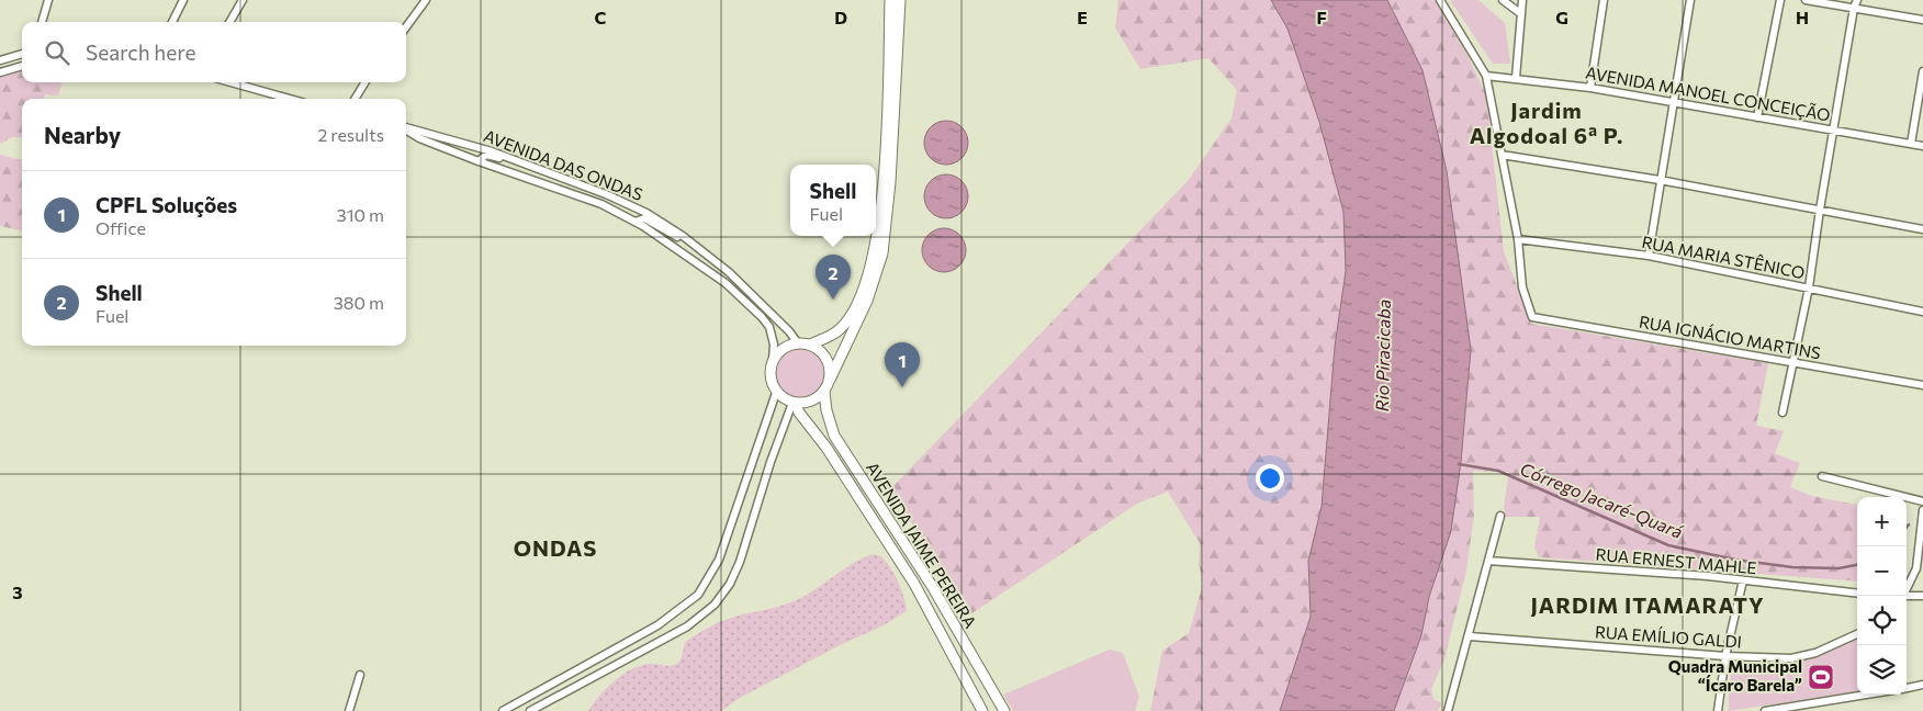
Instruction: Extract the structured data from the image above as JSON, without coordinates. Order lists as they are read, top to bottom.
{
  "streets": {
    "main road": ["AVENIDA JAIME PEREIRA"],
    "street": [
      "AVENIDA MANOEL CONCEIÇÃO",
      "AVENIDA DAS ONDAS",
      "RUA MARIA STÊNICO",
      "RUA IGNÁCIO MARTINS",
      "RUA ERNEST MAHLE",
      "RUA EMÍLIO GALDI"
    ]
  },
  "crossings": [
    ["AVENIDA DAS ONDAS", "AVENIDA JAIME PEREIRA"],
    ["RUA MARIA STÊNICO", "RUA IGNÁCIO MARTINS"]
  ],
  "districts": ["Jardim Algodoal 6ª P.", "ONDAS", "JARDIM ITAMARATY"],
  "water": ["Rio Piracicaba", "Córrego Jacaré-Quará"],
  "places": {
    "sports": ["Quadra Municipal “Ícaro Barela”"]
  },
  "page": {
    "search": "Search here",
    "heading": ["Nearby", "2 results"],
    "popup": ["Shell", "Fuel"],
    "list": [
      {
        "mark": "1",
        "name": "CPFL Soluções",
        "note": "Office",
        "value": "310 m"
      },
      {
        "mark": "2",
        "name": "Shell",
        "note": "Fuel",
        "value": "380 m"
      }
    ],
    "pins": ["2", "1"],
    "map_buttons": ["+", "−"]
  },
  "grid": {
    "columns": [
      "C",
      "D",
      "E",
      "F",
      "G",
      "H"
    ],
    "rows": ["3"]
  }
}
